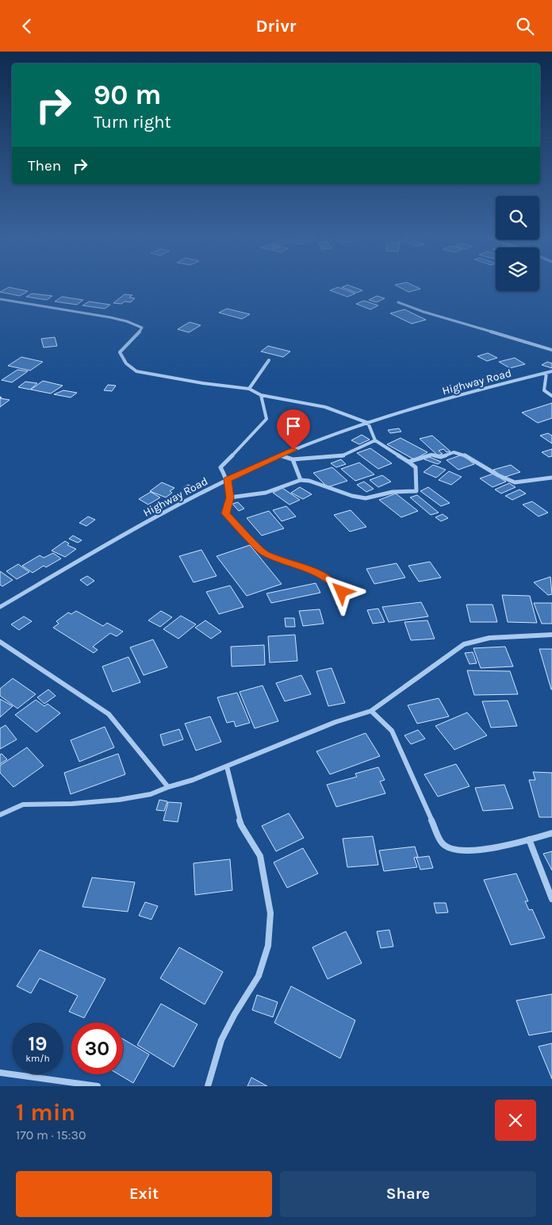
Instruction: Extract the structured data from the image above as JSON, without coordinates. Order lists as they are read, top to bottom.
{
  "streets": {
    "street": ["Highway Road"]
  },
  "page": {
    "header": "Drivr",
    "turn": ["90 m", "Turn right"],
    "then": "Then",
    "speed": "19 km/h",
    "limit": "30",
    "heading": ["1 min", "170 m · 15:30"],
    "buttons": ["Exit", "Share"]
  }
}
